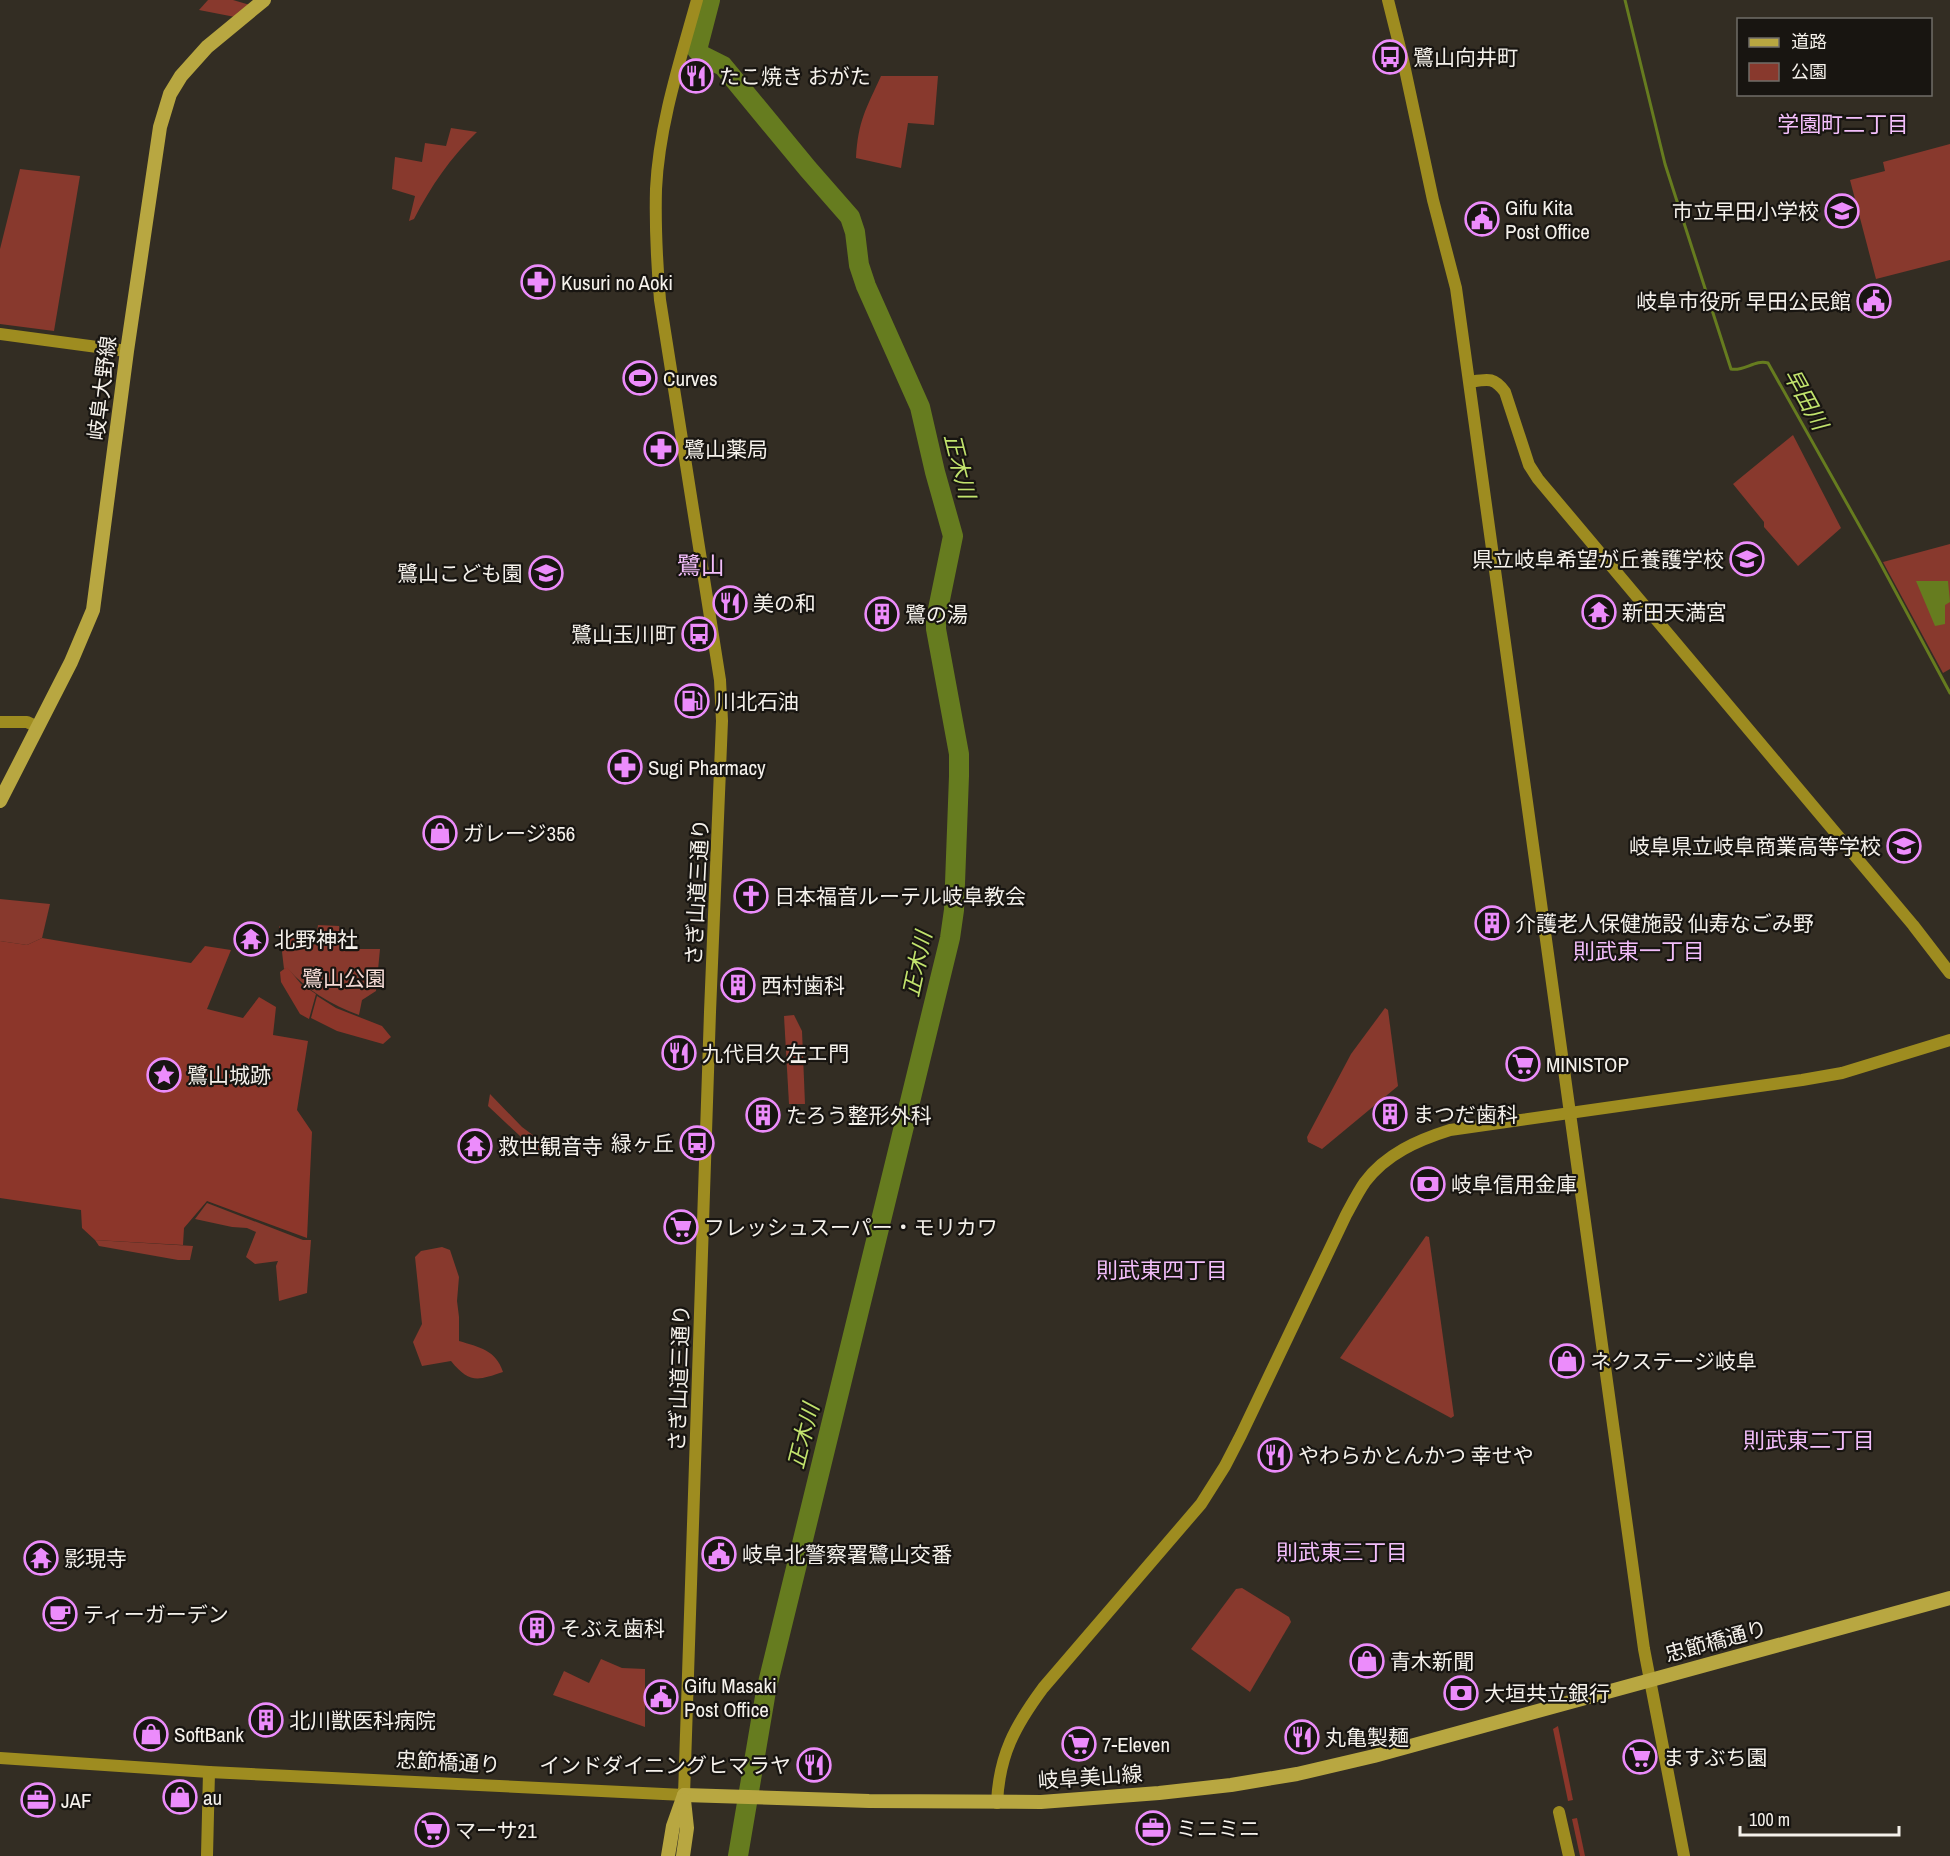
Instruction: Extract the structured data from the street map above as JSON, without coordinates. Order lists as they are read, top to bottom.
{
  "streets": {
    "main road": ["岐阜大野線", "忠節橋通り", "岐阜美山線"],
    "street": ["さぎ山道三通り"]
  },
  "crossings": [
    ["さぎ山道三通り", "忠節橋通り"],
    ["さぎ山道三通り", "岐阜美山線"],
    ["忠節橋通り", "岐阜美山線"]
  ],
  "districts": [
    "学園町二丁目",
    "鷺山",
    "則武東一丁目",
    "則武東四丁目",
    "則武東二丁目",
    "則武東三丁目"
  ],
  "water": ["早田川", "正木川"],
  "parks": ["鷺山公園"],
  "places": {
    "bus stop": ["鷺山向井町", "鷺山玉川町", "緑ヶ丘"],
    "restaurant": [
      "たこ焼き おがた",
      "美の和",
      "九代目久左エ門",
      "やわらかとんかつ 幸せや",
      "丸亀製麺",
      "インドダイニングヒマラヤ"
    ],
    "school or university": [
      "市立早田小学校",
      "県立岐阜希望が丘養護学校",
      "鷺山こども園",
      "岐阜県立岐阜商業高等学校"
    ],
    "public building": [
      "Gifu Kita Post Office",
      "岐阜市役所 早田公民館",
      "岐阜北警察署鷺山交番",
      "Gifu Masaki Post Office"
    ],
    "pharmacy": ["Kusuri no Aoki", "鷺山薬局", "Sugi Pharmacy"],
    "sports": ["Curves"],
    "temple": [
      "新田天満宮",
      "北野神社",
      "救世観音寺",
      "影現寺"
    ],
    "building": [
      "鷺の湯",
      "介護老人保健施設 仙寿なごみ野",
      "西村歯科",
      "まつだ歯科",
      "たろう整形外科",
      "そぶえ歯科",
      "北川獣医科病院"
    ],
    "fuel station": ["川北石油"],
    "shop": [
      "ガレージ356",
      "ネクステージ岐阜",
      "青木新聞",
      "SoftBank",
      "au"
    ],
    "church": ["日本福音ルーテル岐阜教会"],
    "supermarket": [
      "MINISTOP",
      "フレッシュスーパー・モリカワ",
      "7-Eleven",
      "ますぶち園",
      "マーサ21"
    ],
    "place": ["鷺山城跡"],
    "bank": ["岐阜信用金庫", "大垣共立銀行"],
    "cafe": ["ティーガーデン"],
    "office": ["JAF", "ミニミニ"]
  },
  "legend": ["道路", "公園"],
  "scale_bar": "100 m"
}
